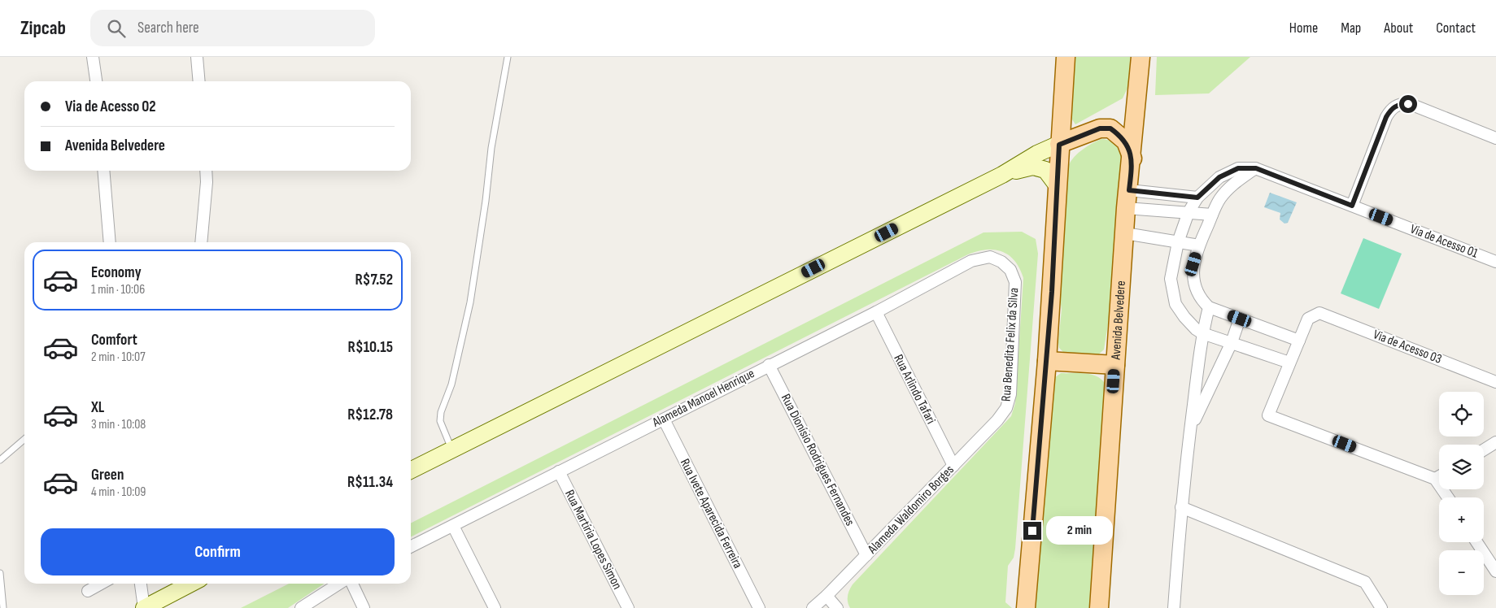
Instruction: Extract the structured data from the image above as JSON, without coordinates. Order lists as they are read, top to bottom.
{
  "streets": {
    "main road": ["Avenida Belvedere"],
    "street": [
      "Via de Acesso 01",
      "Rua Benedita Felix da Silva",
      "Via de Acesso 03",
      "Rua Arlindo Tafari",
      "Alameda Manoel Henrique",
      "Rua Dionísio Rodrigues Fernandes",
      "Alameda Waldomiro Borges",
      "Rua Ivete Aparecida Ferreira",
      "Rua Martíria Lopes Simon"
    ]
  },
  "crossings": [
    ["Rua Benedita Felix da Silva", "Alameda Manoel Henrique"],
    ["Rua Benedita Felix da Silva", "Alameda Waldomiro Borges"],
    ["Rua Arlindo Tafari", "Alameda Manoel Henrique"],
    ["Rua Arlindo Tafari", "Alameda Waldomiro Borges"],
    ["Alameda Manoel Henrique", "Rua Dionísio Rodrigues Fernandes"],
    ["Alameda Manoel Henrique", "Rua Ivete Aparecida Ferreira"],
    ["Alameda Manoel Henrique", "Rua Martíria Lopes Simon"],
    ["Rua Dionísio Rodrigues Fernandes", "Alameda Waldomiro Borges"]
  ],
  "page": {
    "header": "Zipcab",
    "search": "Search here",
    "nav": [
      "Home",
      "Map",
      "About",
      "Contact"
    ],
    "banner": ["Via de Acesso 02", "Avenida Belvedere"],
    "list": [
      {
        "name": "Economy",
        "note": "1 min · 10:06",
        "value": "R$7.52"
      },
      {
        "name": "Comfort",
        "note": "2 min · 10:07",
        "value": "R$10.15"
      },
      {
        "name": "XL",
        "note": "3 min · 10:08",
        "value": "R$12.78"
      },
      {
        "name": "Green",
        "note": "4 min · 10:09",
        "value": "R$11.34"
      }
    ],
    "map_buttons": ["+", "−"],
    "bubble": "2 min",
    "buttons": "Confirm"
  }
}
